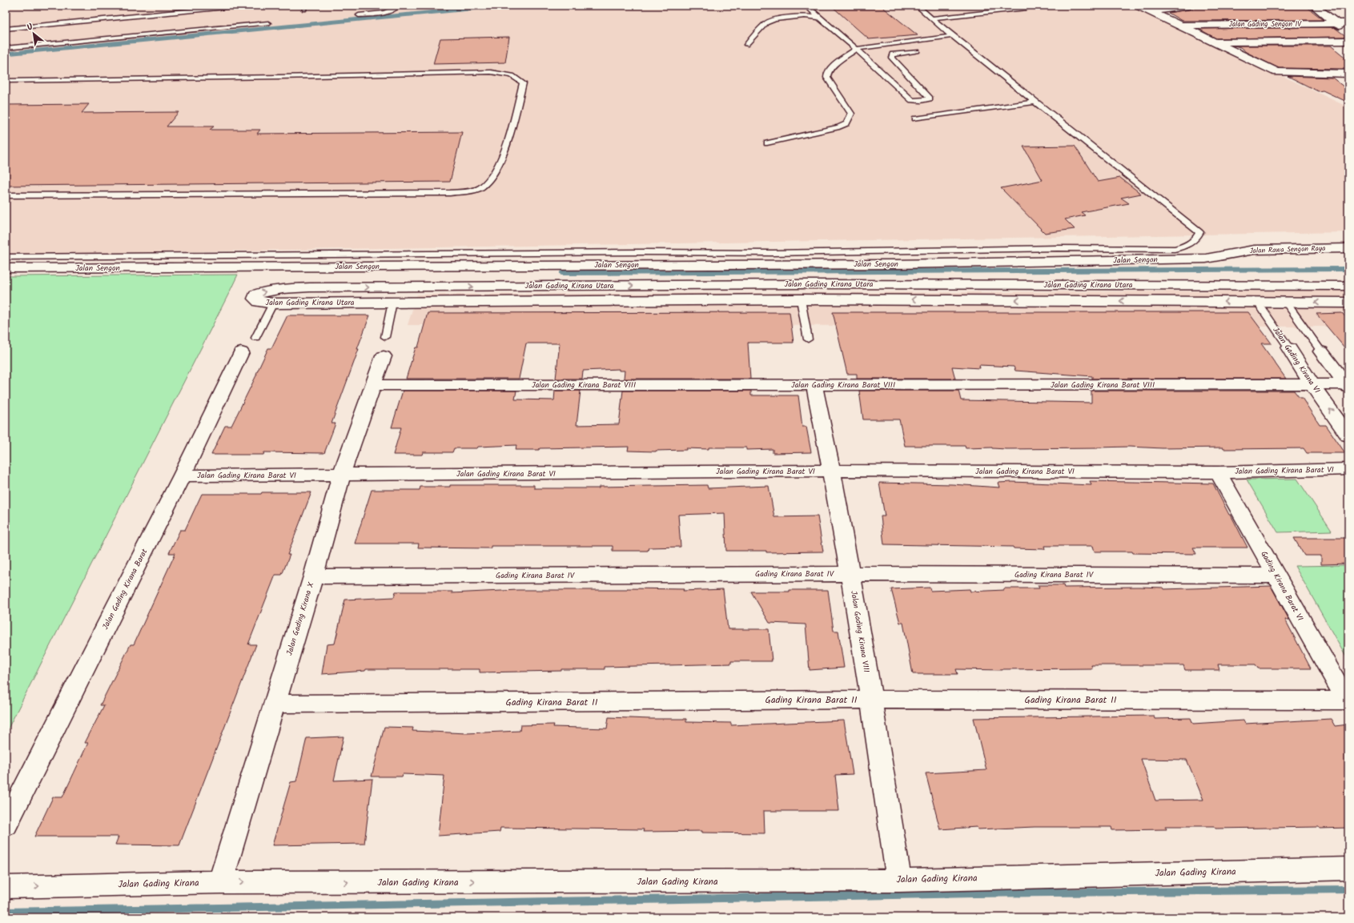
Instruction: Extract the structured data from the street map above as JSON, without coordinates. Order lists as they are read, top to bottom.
{
  "streets": {
    "street": [
      "Jalan Gading Sengon IV",
      "Jalan Rawa Sengon Raya",
      "Jalan Sengon",
      "Jalan Gading Kirana Utara",
      "Jalan Gading Kirana VI",
      "Jalan Gading Kirana Barat VIII",
      "Jalan Gading Kirana Barat VI",
      "Gading Kirana Barat IV",
      "Gading Kirana Barat VI",
      "Jalan Gading Kirana Barat",
      "Jalan Gading Kirana X",
      "Jalan Gading Kirana VIII",
      "Gading Kirana Barat II",
      "Jalan Gading Kirana"
    ]
  },
  "crossings": [
    ["Jalan Rawa Sengon Raya", "Jalan Sengon"],
    ["Jalan Gading Kirana Utara", "Jalan Gading Kirana VI"],
    ["Jalan Gading Kirana Utara", "Jalan Gading Kirana X"],
    ["Jalan Gading Kirana VI", "Jalan Gading Kirana Barat VIII"],
    ["Jalan Gading Kirana Barat VIII", "Jalan Gading Kirana X"],
    ["Jalan Gading Kirana Barat VIII", "Jalan Gading Kirana VIII"],
    ["Jalan Gading Kirana Barat VI", "Gading Kirana Barat VI"],
    ["Jalan Gading Kirana Barat VI", "Jalan Gading Kirana Barat"],
    ["Jalan Gading Kirana Barat VI", "Jalan Gading Kirana X"],
    ["Jalan Gading Kirana Barat VI", "Jalan Gading Kirana VIII"],
    ["Gading Kirana Barat IV", "Gading Kirana Barat VI"],
    ["Gading Kirana Barat IV", "Jalan Gading Kirana X"],
    ["Gading Kirana Barat IV", "Jalan Gading Kirana VIII"],
    ["Gading Kirana Barat VI", "Gading Kirana Barat II"],
    ["Jalan Gading Kirana X", "Gading Kirana Barat II"],
    ["Jalan Gading Kirana X", "Jalan Gading Kirana"],
    ["Jalan Gading Kirana VIII", "Gading Kirana Barat II"],
    ["Jalan Gading Kirana VIII", "Jalan Gading Kirana"]
  ],
  "one_way": ["Jalan Gading Kirana"],
  "north": "top left"
}
